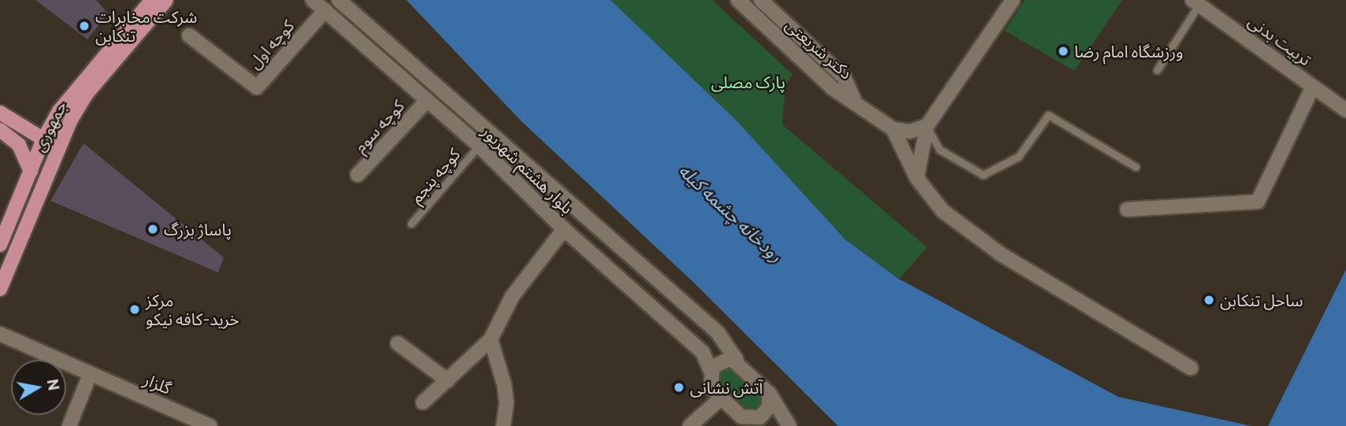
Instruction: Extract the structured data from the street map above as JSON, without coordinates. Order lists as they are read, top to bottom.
{
  "streets": {
    "main road": ["جمهوری"],
    "street": [
      "تربیت بدنی",
      "کوچه اول",
      "دکتر شریعتی",
      "کوچه سوم",
      "بلوار هشتم شهریور",
      "گلزار"
    ],
    "lane": ["کوچه پنجم"]
  },
  "crossings": [
    ["کوچه اول", "بلوار هشتم شهریور"],
    ["کوچه سوم", "بلوار هشتم شهریور"],
    ["بلوار هشتم شهریور", "کوچه پنجم"]
  ],
  "water": ["رودخانه چشمه کیله"],
  "parks": ["پارک مصلی"],
  "places": [
    "شرکت مخابرات تنکابن",
    "ورزشگاه امام رضا",
    "پاساژ بزرگ",
    "ساحل تنکابن",
    "مرکز خرید-کافه نیکو",
    "آتش نشانی"
  ],
  "north": "right"
}
